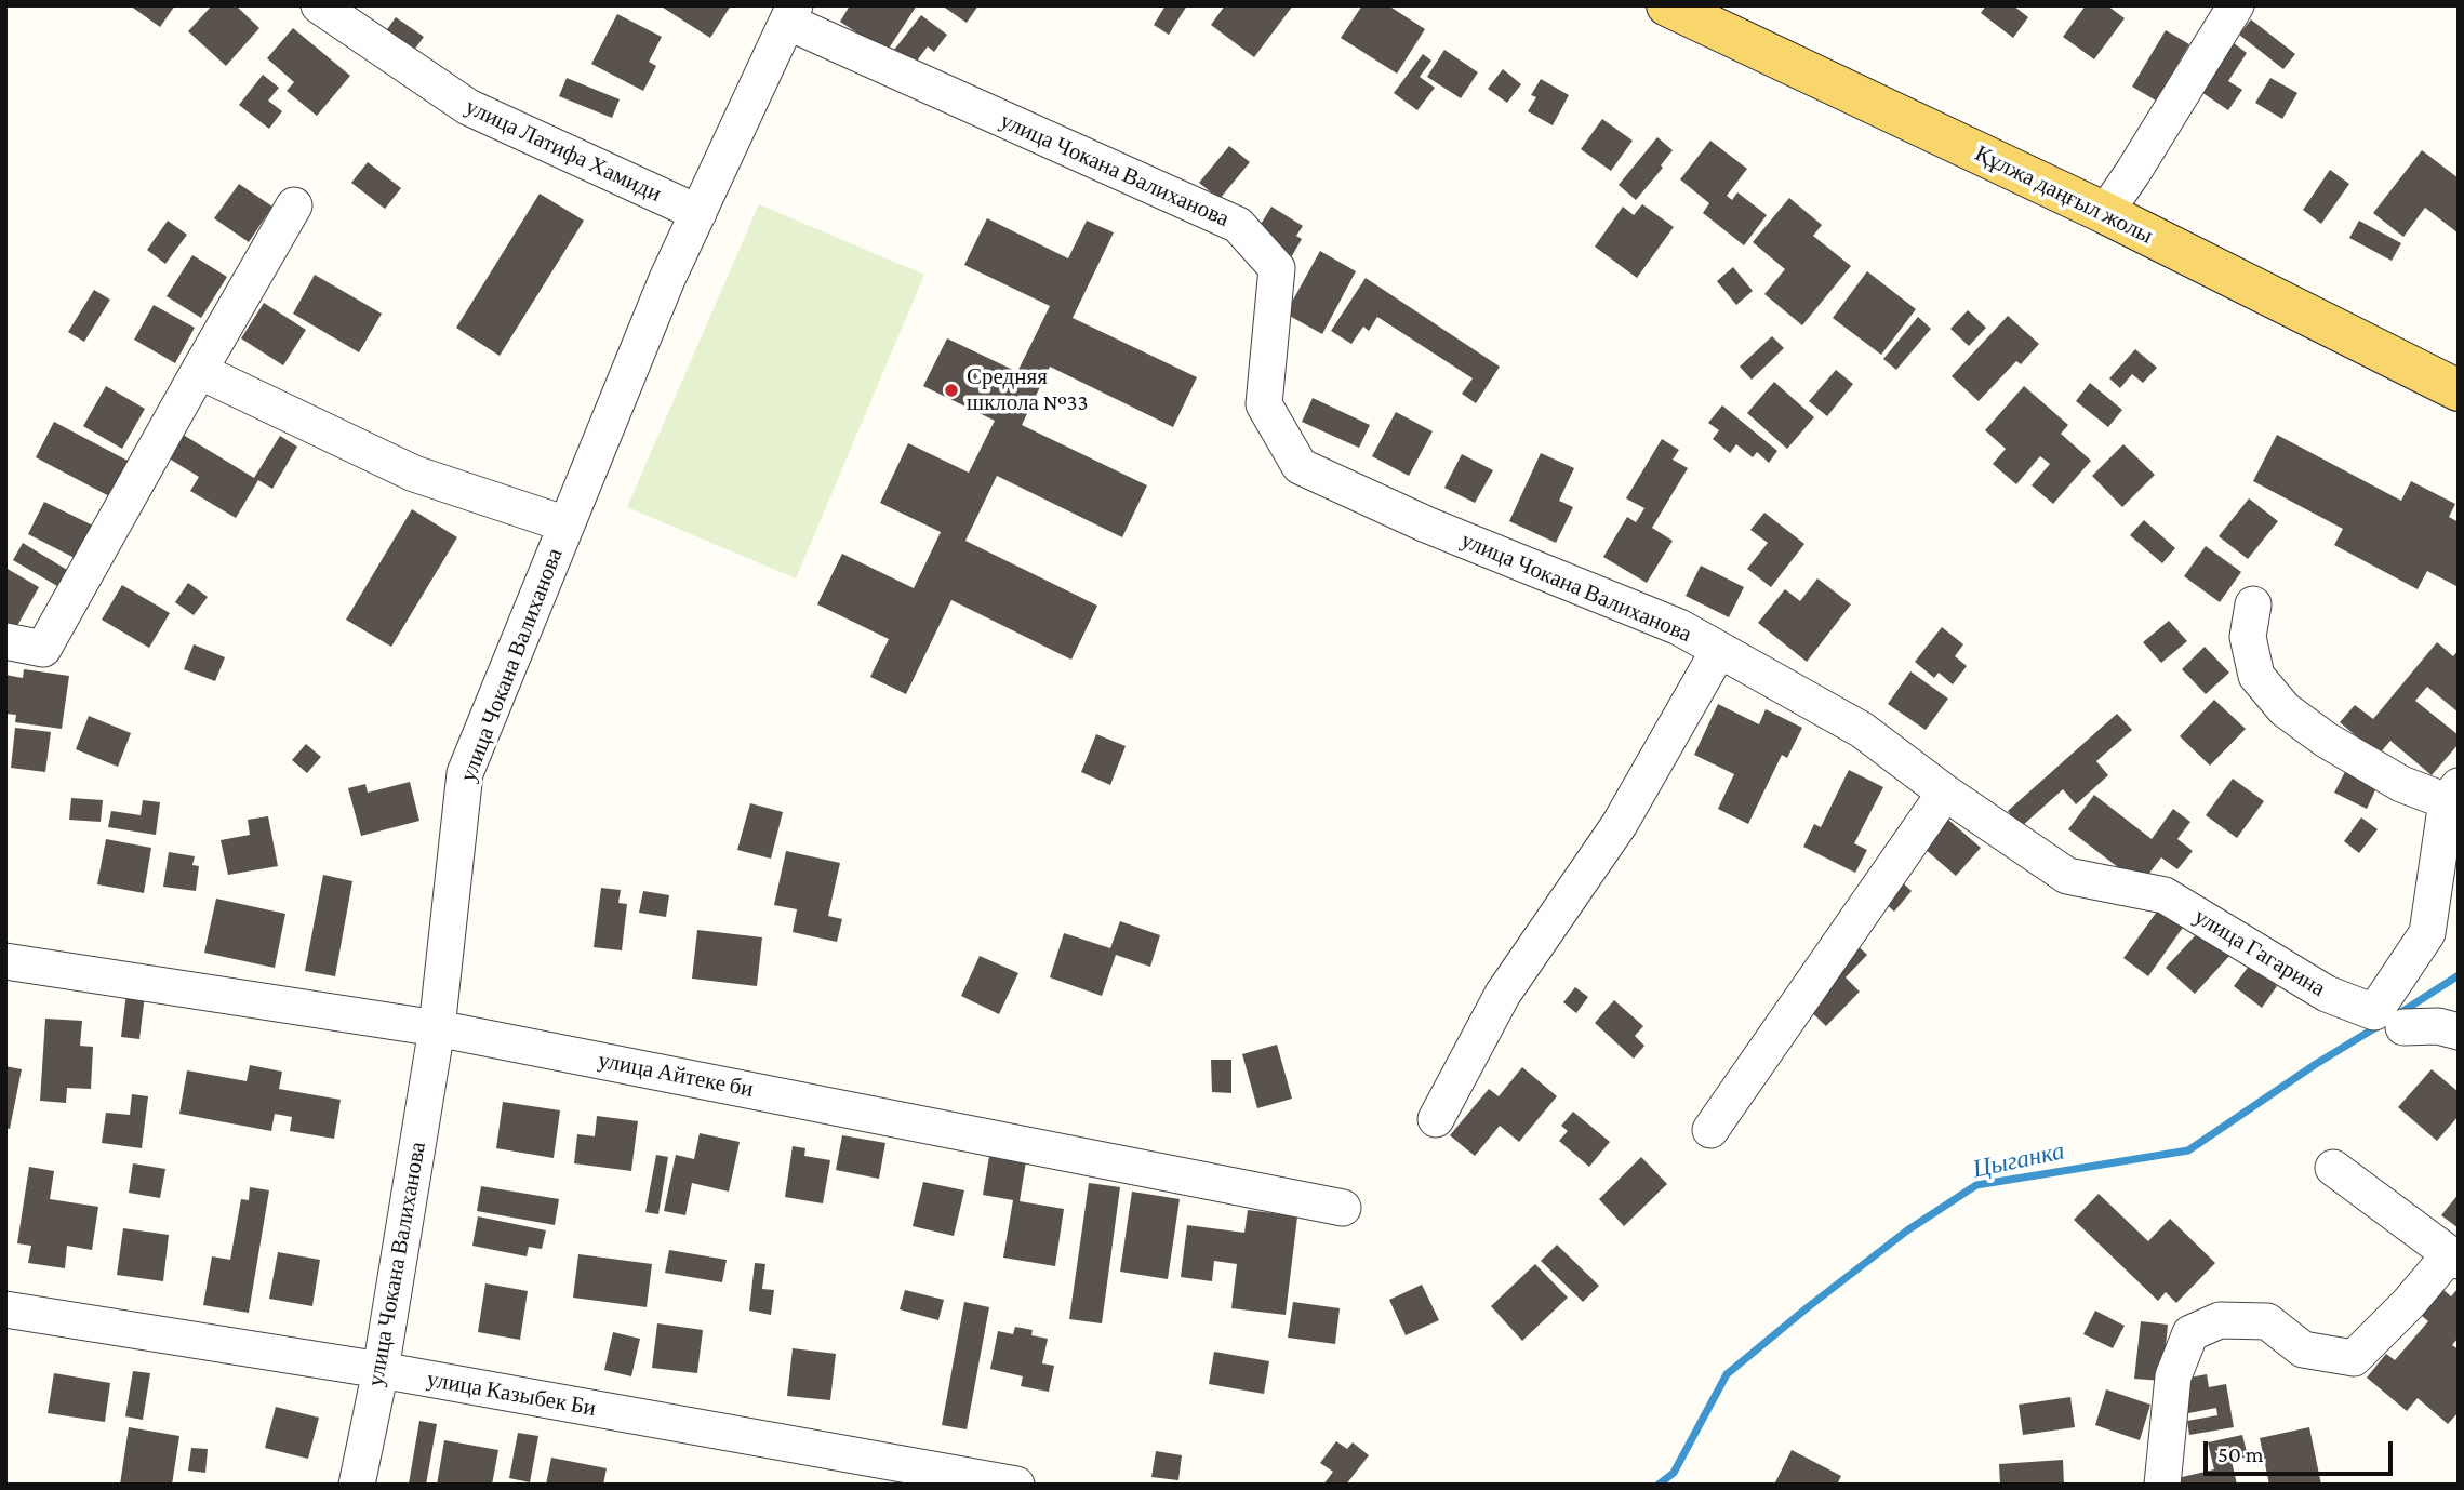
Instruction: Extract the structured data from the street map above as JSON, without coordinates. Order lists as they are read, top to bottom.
{
  "streets": {
    "main road": ["Құлжа даңғыл жолы"],
    "street": [
      "улица Латифа Хамиди",
      "улица Чокана Валиханова",
      "улица Гагарина",
      "улица Айтеке би",
      "улица Казыбек Би"
    ]
  },
  "crossings": [
    ["улица Латифа Хамиди", "улица Чокана Валиханова"],
    ["улица Чокана Валиханова", "улица Гагарина"],
    ["улица Чокана Валиханова", "улица Айтеке би"],
    ["улица Чокана Валиханова", "улица Казыбек Би"]
  ],
  "water": ["Цыганка"],
  "places": ["Средняя шклола №33"],
  "scale_bar": "50 m"
}
